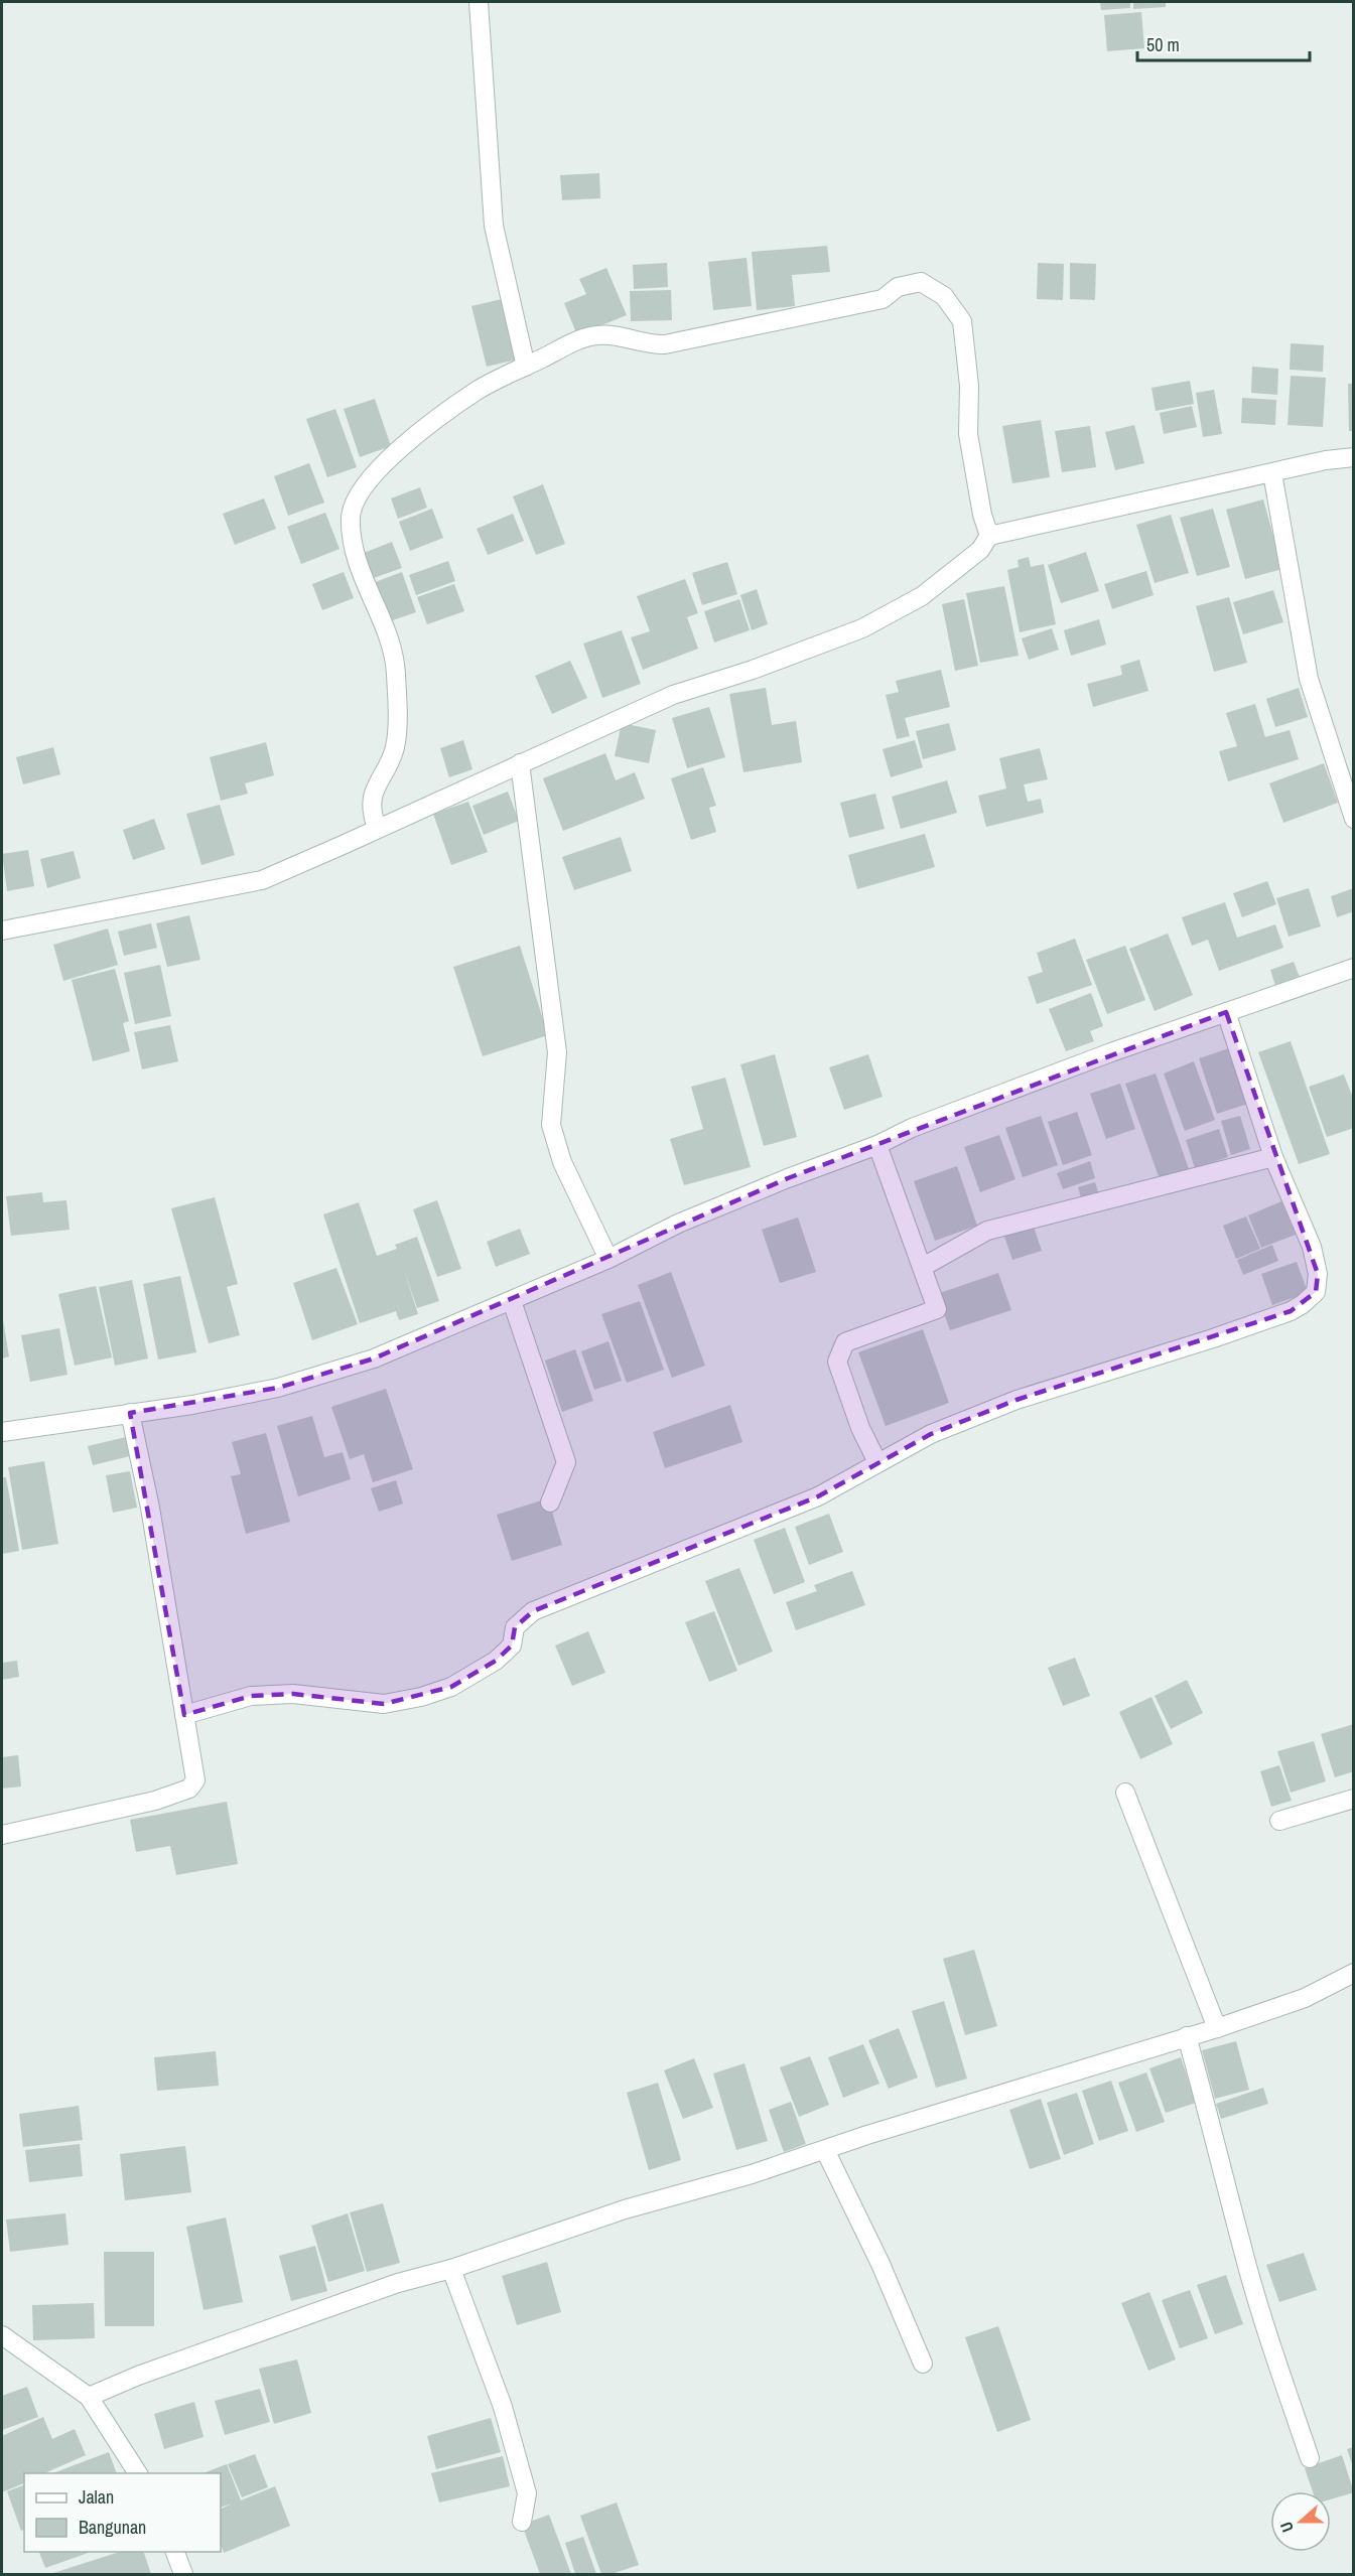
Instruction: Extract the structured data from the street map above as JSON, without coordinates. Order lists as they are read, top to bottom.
{
  "legend": ["Jalan", "Bangunan"],
  "scale_bar": "50 m",
  "north": "left"
}
